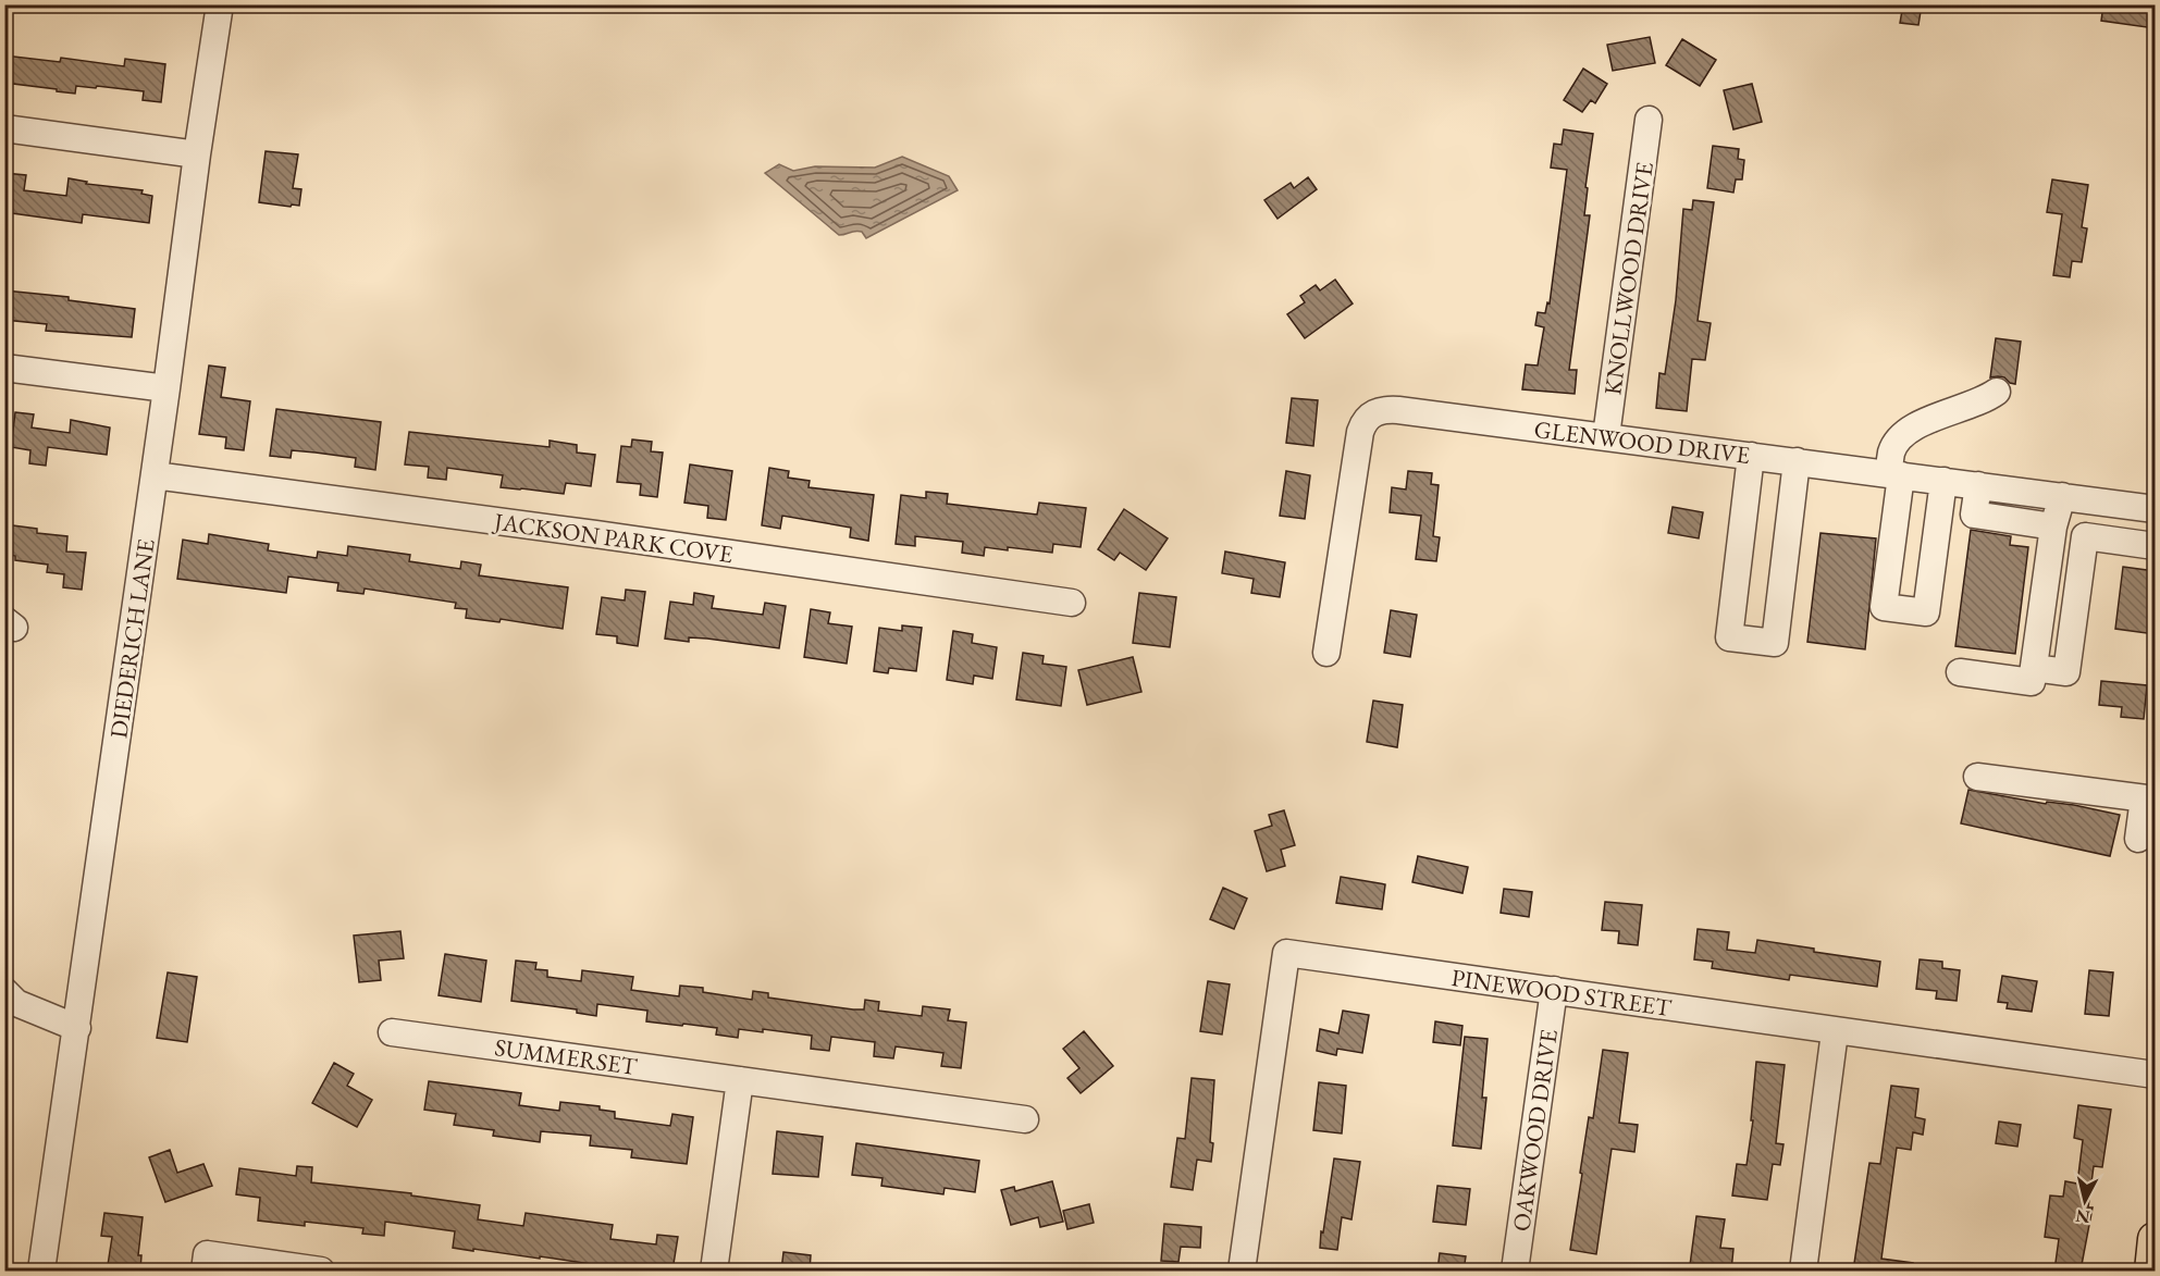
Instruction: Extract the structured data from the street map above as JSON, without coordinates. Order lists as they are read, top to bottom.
{
  "streets": {
    "street": [
      "KNOLLWOOD DRIVE",
      "GLENWOOD DRIVE",
      "JACKSON PARK COVE",
      "DIEDERICH LANE",
      "PINEWOOD STREET",
      "SUMMERSET",
      "OAKWOOD DRIVE"
    ]
  },
  "crossings": [
    ["KNOLLWOOD DRIVE", "GLENWOOD DRIVE"],
    ["JACKSON PARK COVE", "DIEDERICH LANE"],
    ["PINEWOOD STREET", "OAKWOOD DRIVE"]
  ],
  "north": "bottom"
}
